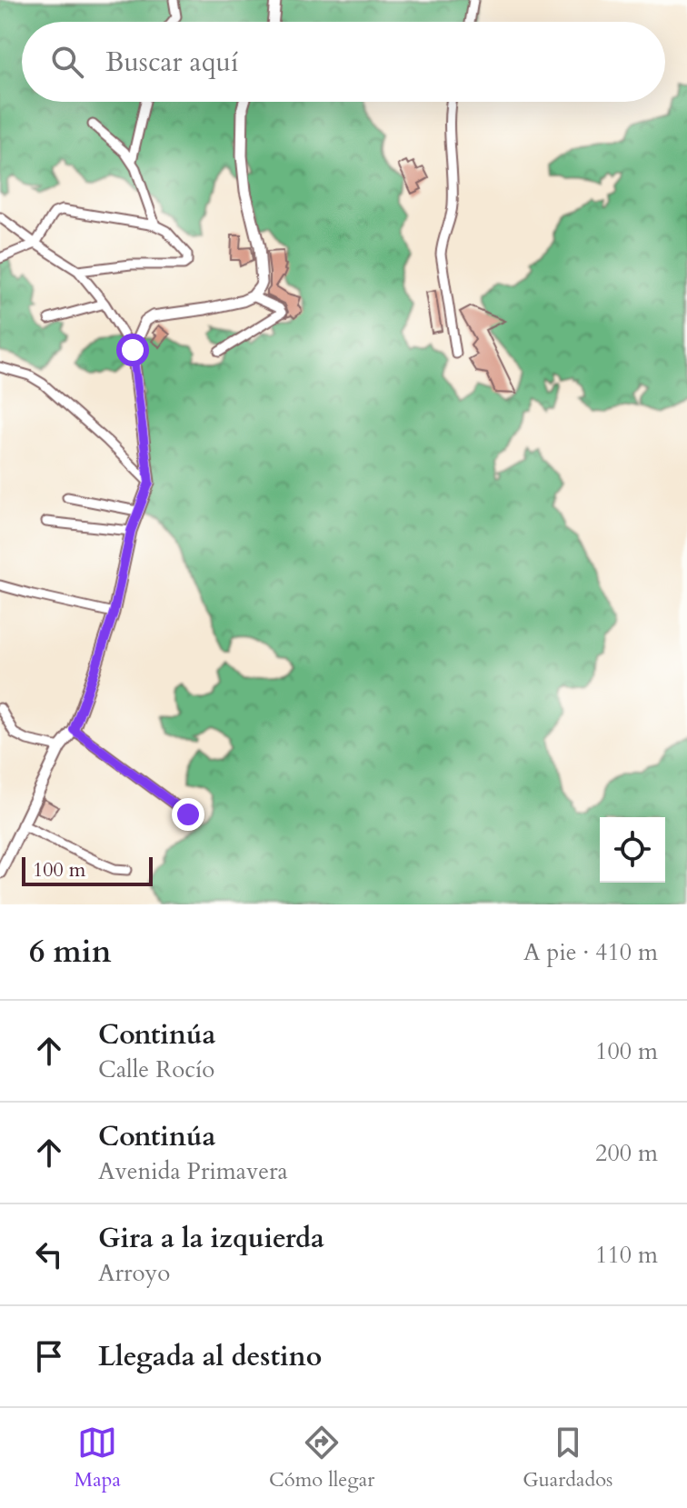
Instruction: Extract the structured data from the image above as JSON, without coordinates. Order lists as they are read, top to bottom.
{
  "scale_bar": "100 m",
  "page": {
    "search": "Buscar aquí",
    "scale": "100 m",
    "heading": ["6 min", "A pie · 410 m"],
    "list": [
      ["Continúa", "Calle Rocío", "100 m"],
      ["Continúa", "Avenida Primavera", "200 m"],
      ["Gira a la izquierda", "Arroyo", "110 m"],
      "Llegada al destino"
    ],
    "nav": ["Mapa", "Cómo llegar", "Guardados"]
  }
}
